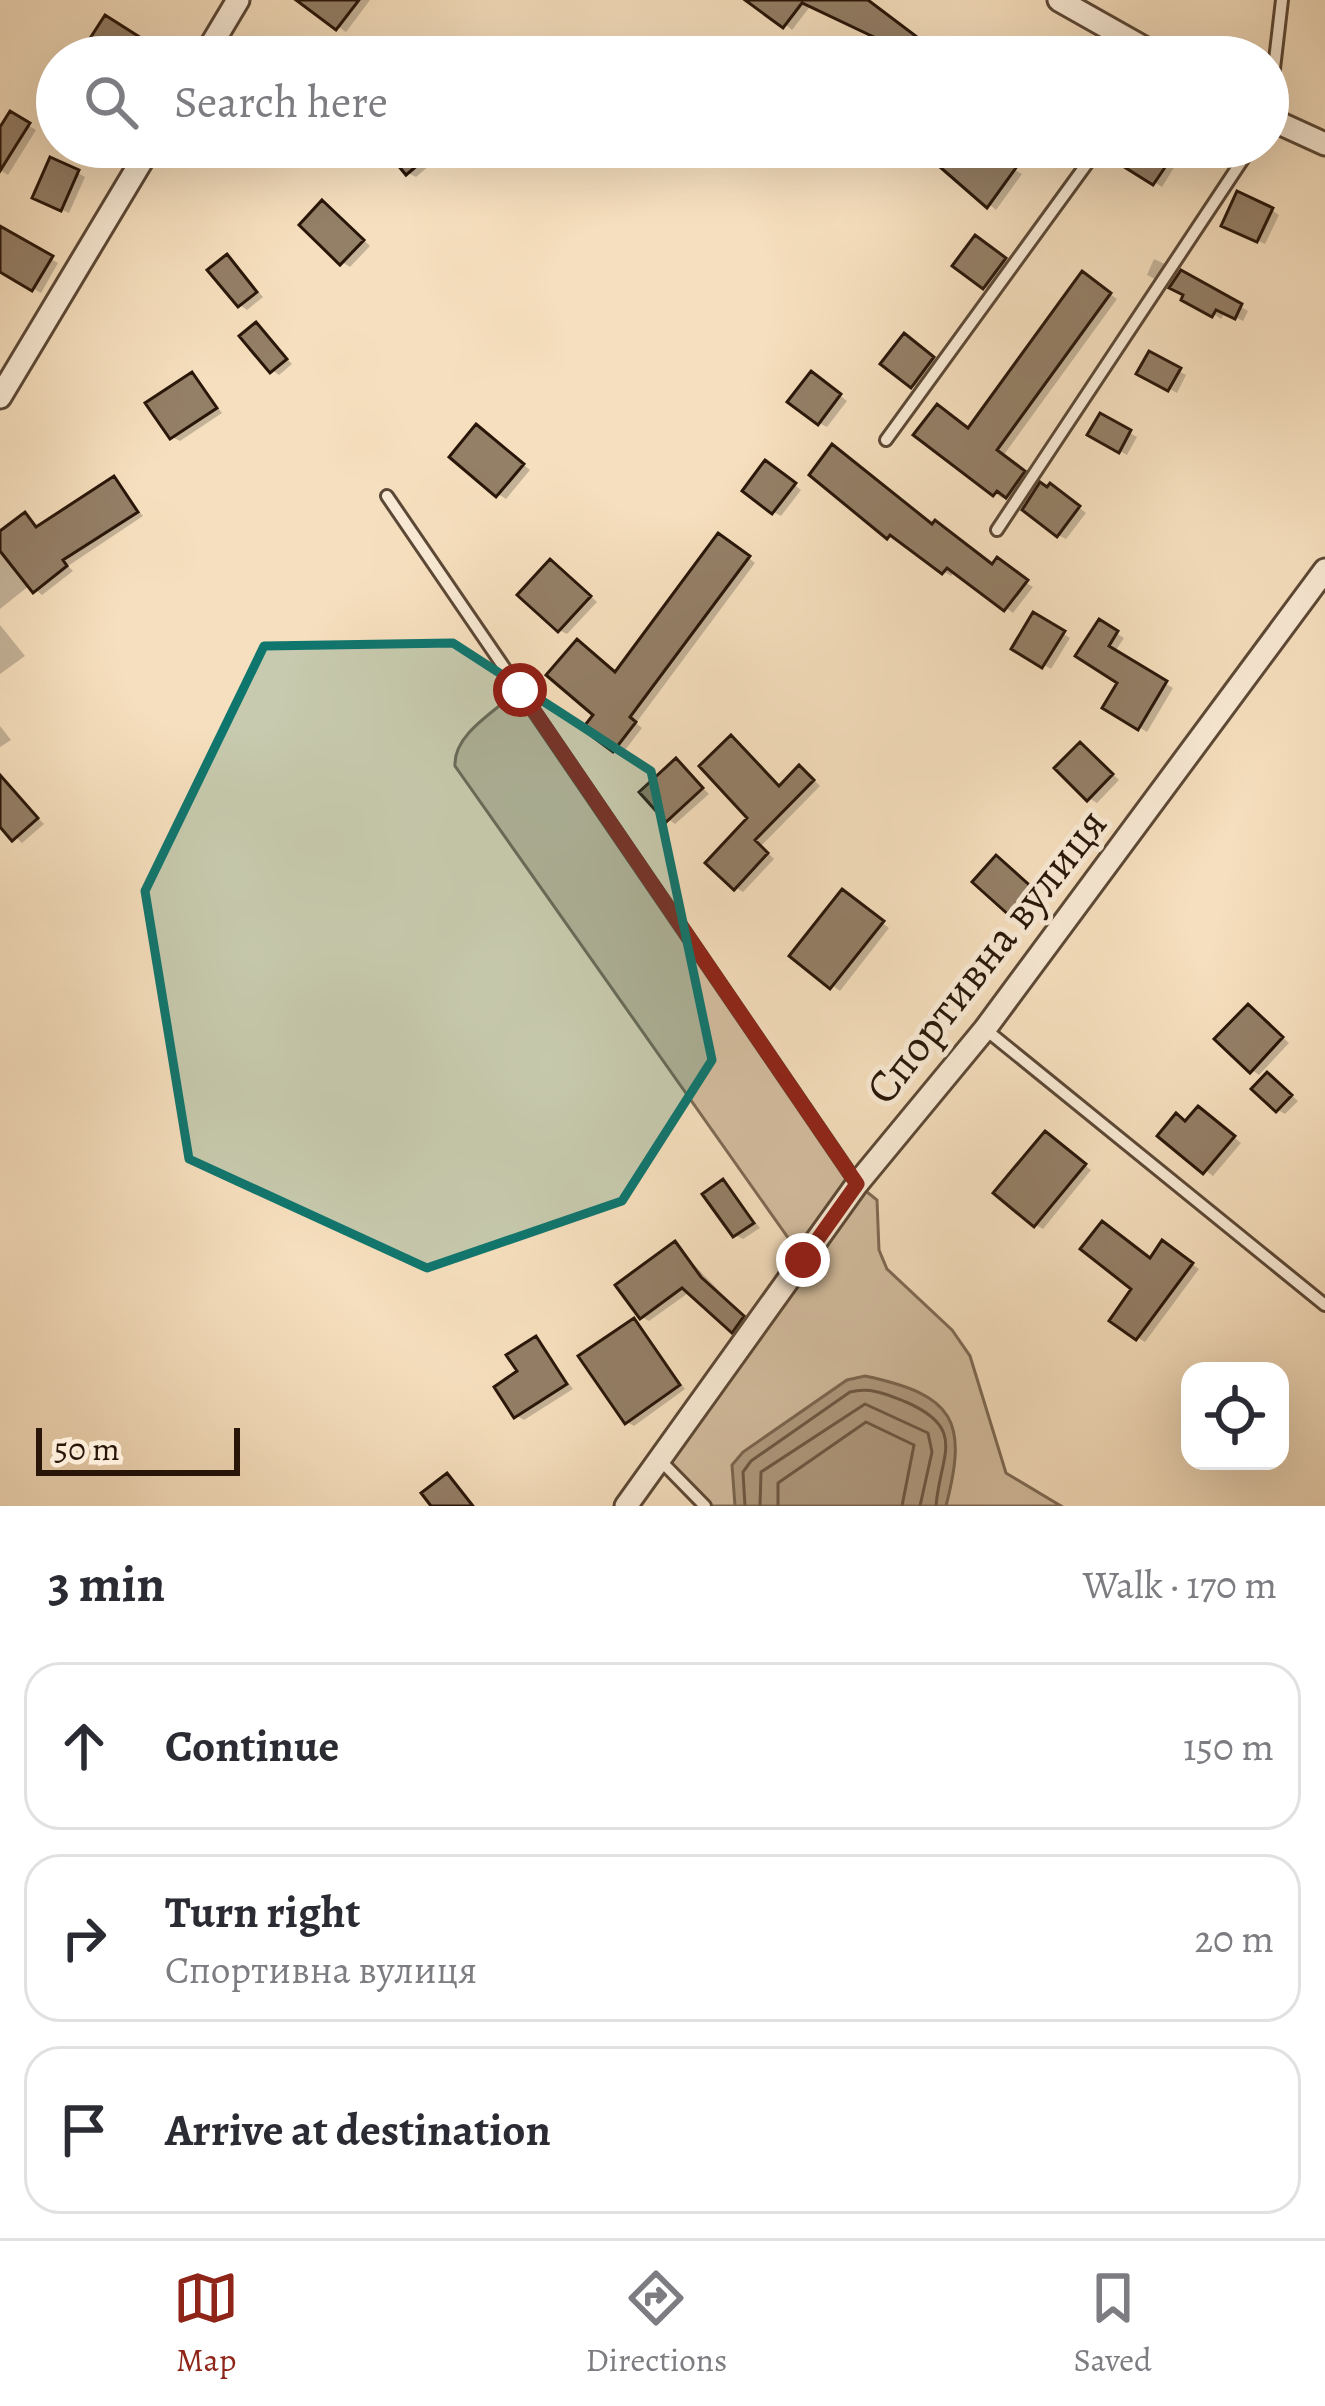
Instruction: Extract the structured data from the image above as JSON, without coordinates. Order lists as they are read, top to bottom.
{
  "streets": {
    "street": ["Спортивна вулиця"]
  },
  "scale_bar": "50 m",
  "page": {
    "search": "Search here",
    "scale": "50 m",
    "heading": ["3 min", "Walk · 170 m"],
    "list": [
      ["Continue", "150 m"],
      ["Turn right", "Спортивна вулиця", "20 m"],
      "Arrive at destination"
    ],
    "nav": ["Map", "Directions", "Saved"]
  }
}
